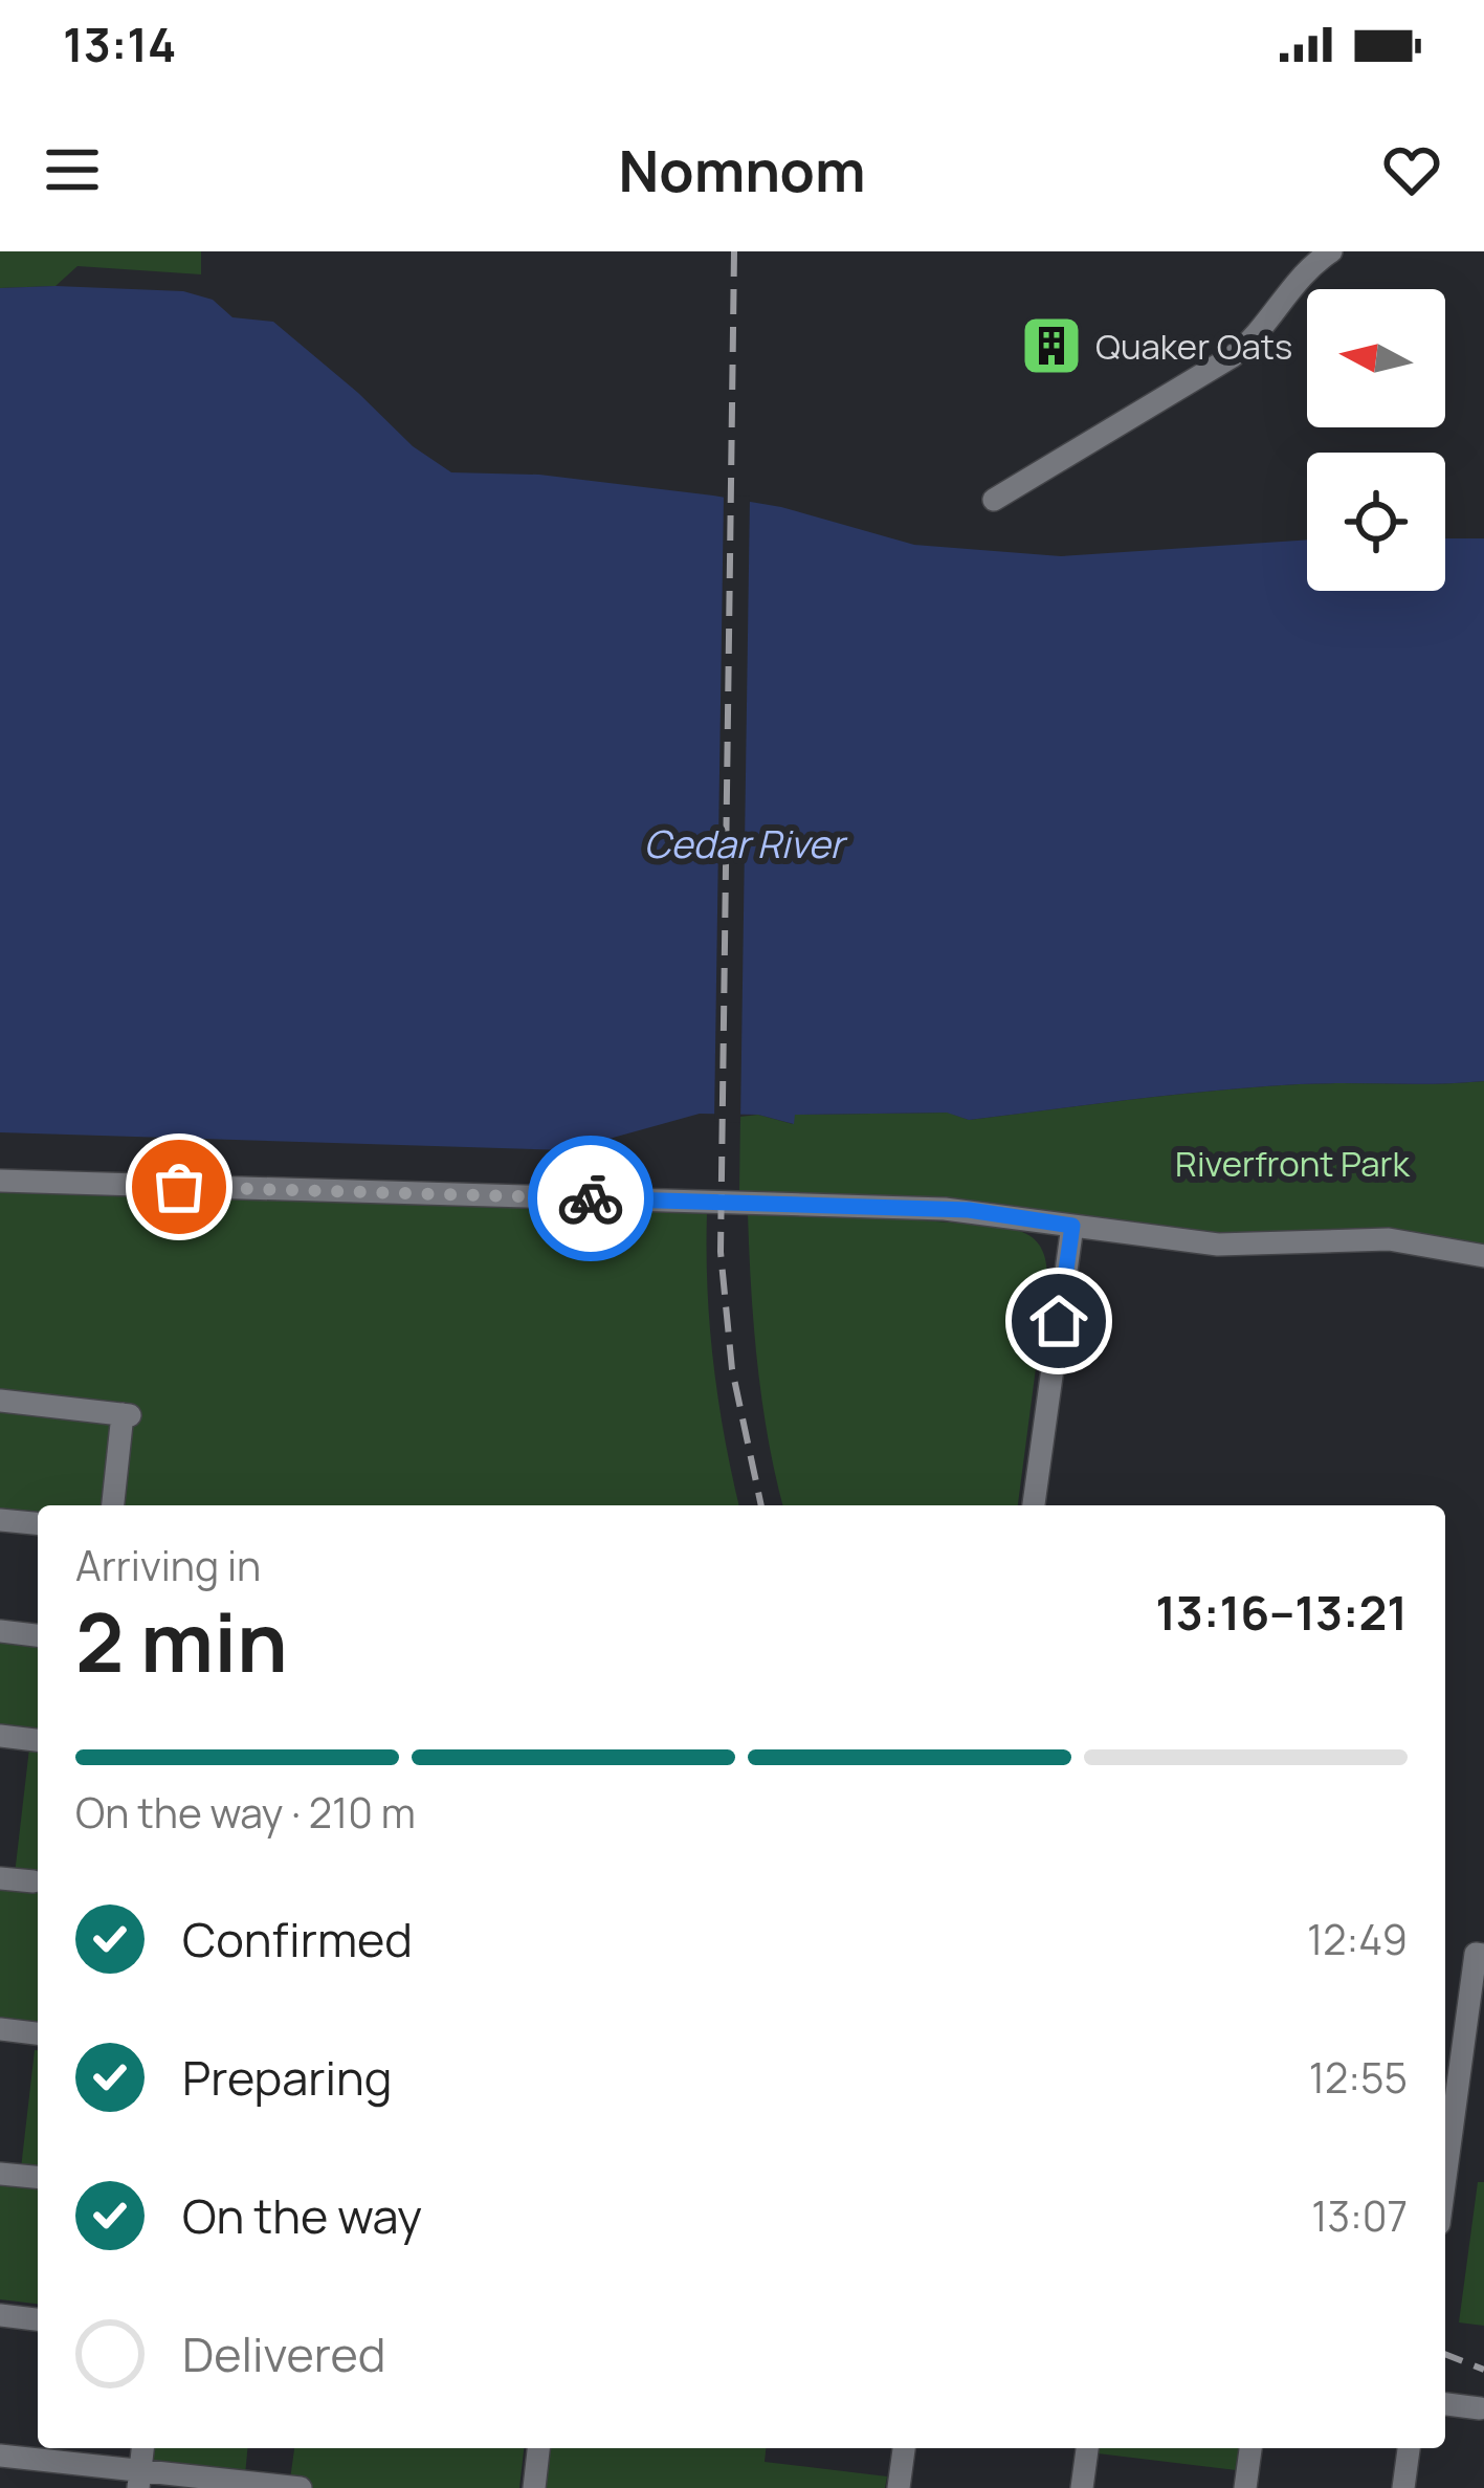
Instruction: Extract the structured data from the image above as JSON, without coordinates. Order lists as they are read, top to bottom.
{
  "water": ["Cedar River"],
  "parks": ["Riverfront Park"],
  "places": {
    "building": ["Quaker Oats"]
  },
  "north": "left",
  "page": {
    "status": "13:14",
    "header": "Nomnom",
    "heading": ["2 min", "Arriving in", "13:16–13:21"],
    "bar": "On the way · 210 m",
    "list": [
      ["Confirmed", "12:49"],
      ["Preparing", "12:55"],
      ["On the way", "13:07"],
      "Delivered"
    ]
  }
}
